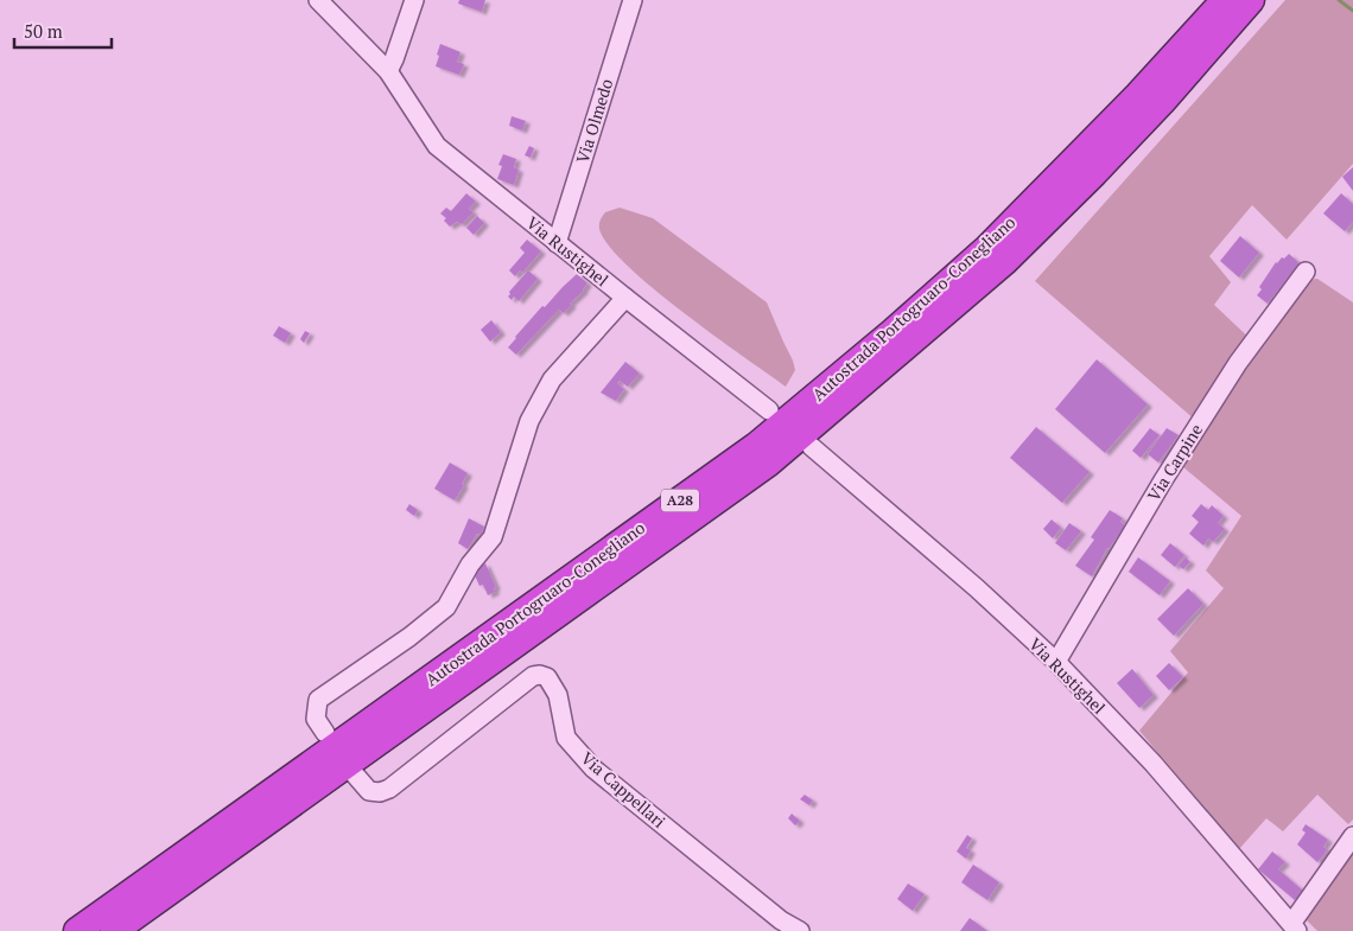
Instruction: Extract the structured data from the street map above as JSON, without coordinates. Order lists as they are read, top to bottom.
{
  "streets": {
    "highway": ["Autostrada Portogruaro-Conegliano", "A28"],
    "street": [
      "Via Olmedo",
      "Via Rustighel",
      "Via Carpine",
      "Via Cappellari"
    ]
  },
  "crossings": [
    ["Via Olmedo", "Via Rustighel"],
    ["Via Rustighel", "Via Carpine"]
  ],
  "scale_bar": "50 m"
}
